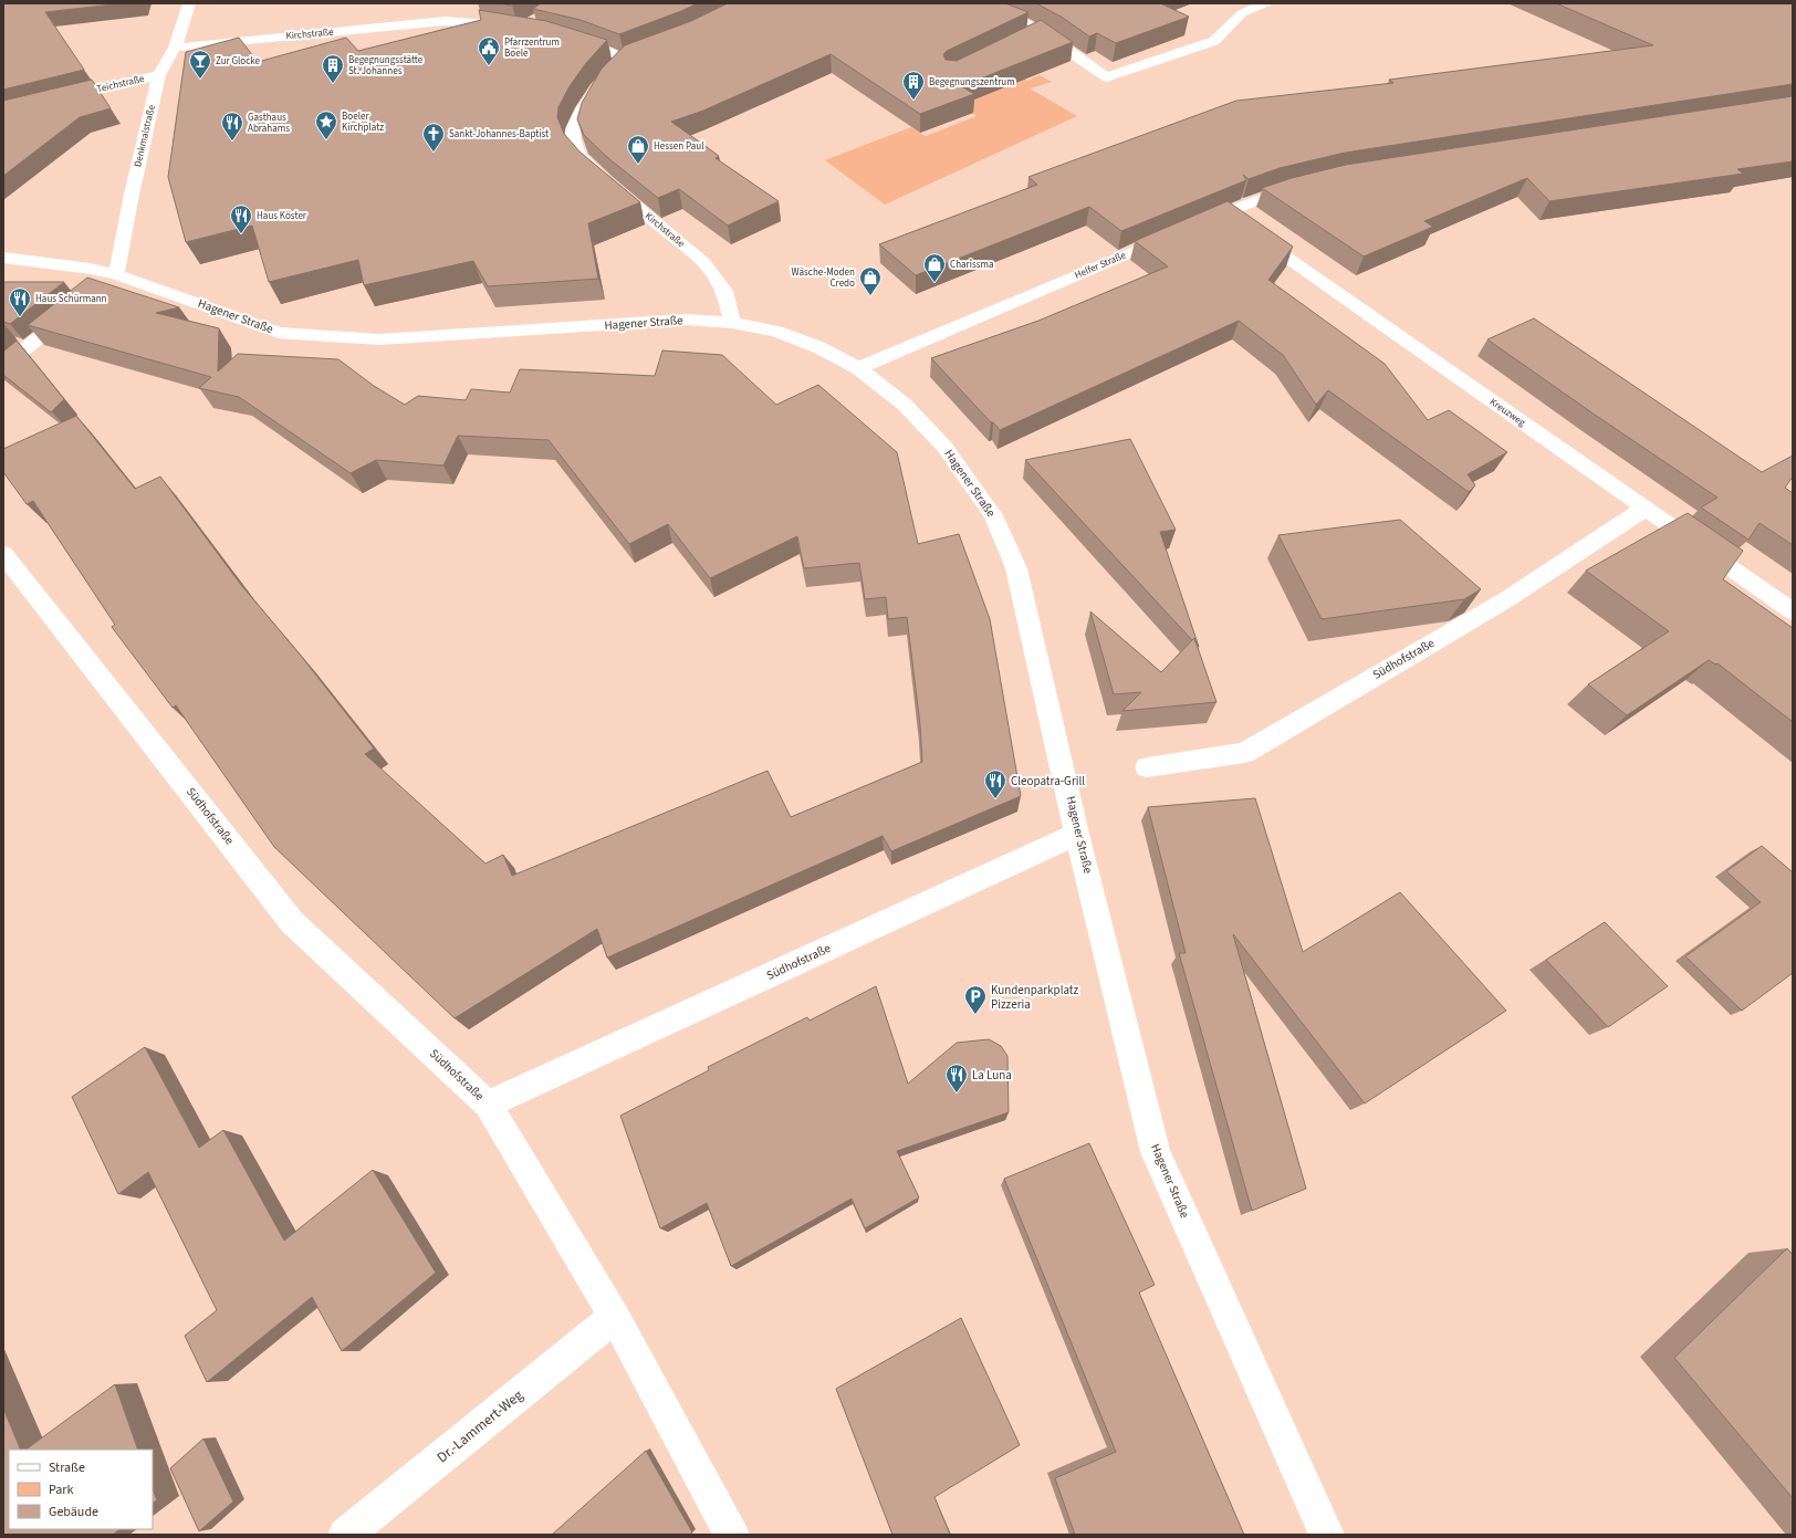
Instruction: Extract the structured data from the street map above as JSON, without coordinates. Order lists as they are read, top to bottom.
{
  "streets": {
    "street": [
      "Kirchstraße",
      "Teichstraße",
      "Denkmalstraße",
      "Helfer Straße",
      "Hagener Straße",
      "Kreuzweg",
      "Südhofstraße",
      "Dr.-Lammert-Weg"
    ]
  },
  "crossings": [
    ["Kirchstraße", "Denkmalstraße"],
    ["Kirchstraße", "Hagener Straße"],
    ["Teichstraße", "Denkmalstraße"],
    ["Denkmalstraße", "Hagener Straße"],
    ["Helfer Straße", "Hagener Straße"],
    ["Hagener Straße", "Südhofstraße"],
    ["Kreuzweg", "Südhofstraße"]
  ],
  "places": {
    "public building": ["Pfarrzentrum Boele"],
    "bar": ["Zur Glocke"],
    "building": ["Begegnungsstätte St. Johannes", "Begegnungszentrum"],
    "place": ["Boeler Kirchplatz"],
    "restaurant": [
      "Gasthaus Abrahams",
      "Haus Köster",
      "Haus Schürmann",
      "Cleopatra-Grill",
      "La Luna"
    ],
    "church": ["Sankt-Johannes-Baptist"],
    "shop": ["Hessen Paul", "Charissma", "Wäsche-Moden Credo"],
    "parking": ["Kundenparkplatz Pizzeria"]
  },
  "legend": ["Straße", "Park", "Gebäude"]
}
